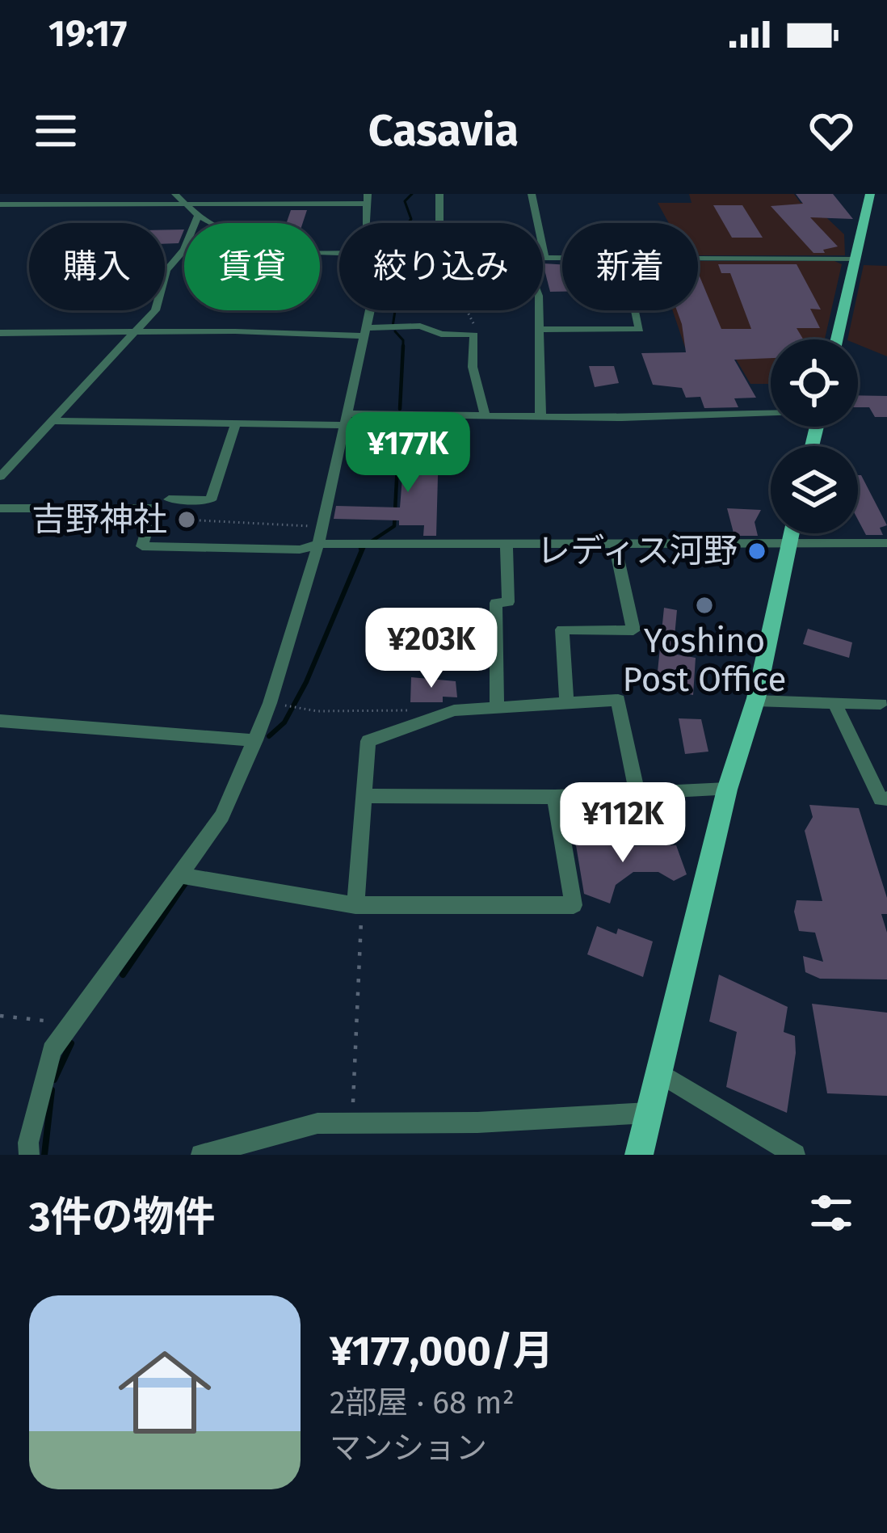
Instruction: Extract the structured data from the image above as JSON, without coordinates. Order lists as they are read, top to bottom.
{
  "places": ["吉野神社", "レディス河野", "Yoshino Post Office"],
  "page": {
    "status": "19:17",
    "header": "Casavia",
    "chip": [
      "購入",
      "賃貸",
      "絞り込み",
      "新着"
    ],
    "price": ["¥177K", "¥203K", "¥112K"],
    "heading": "3件の物件",
    "list": [
      {
        "name": "¥177,000/月",
        "note": "2部屋 · 68 m² · マンション"
      }
    ]
  }
}
